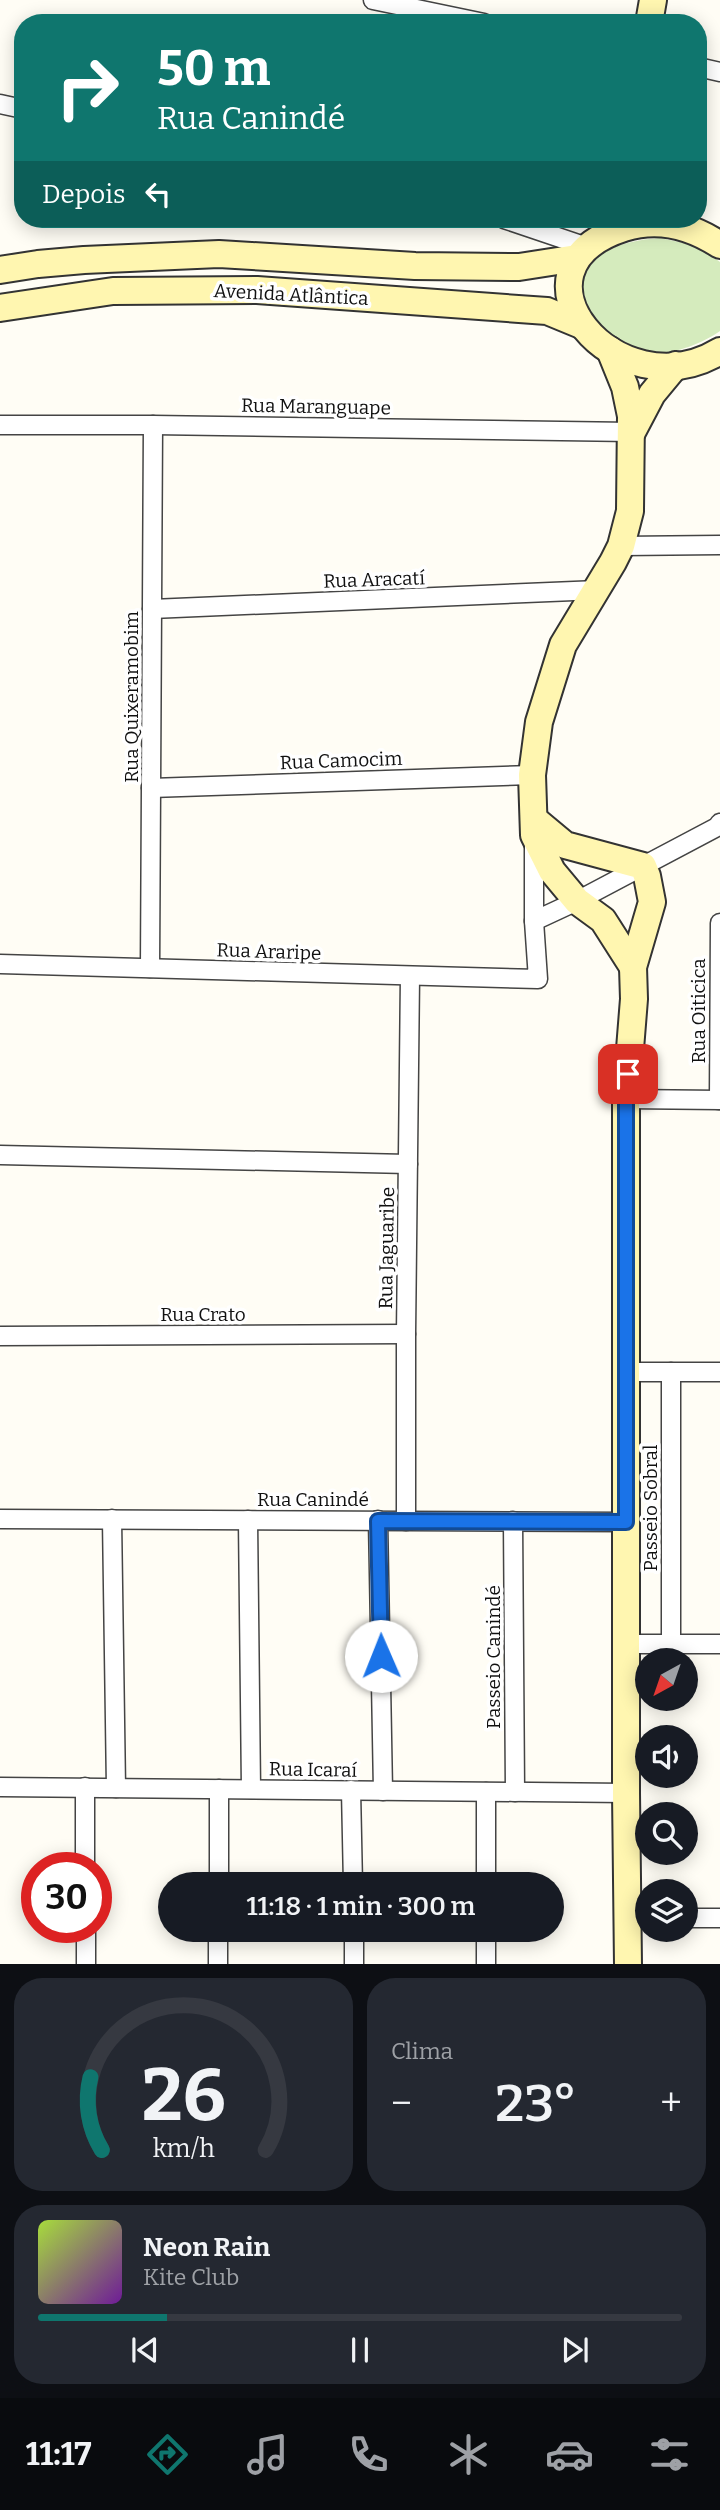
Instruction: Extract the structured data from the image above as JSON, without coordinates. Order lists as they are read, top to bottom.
{
  "streets": {
    "street": [
      "Avenida Atlântica",
      "Rua Maranguape",
      "Rua Aracatí",
      "Rua Quixeramobim",
      "Rua Camocim",
      "Rua Araripe",
      "Rua Oiticica",
      "Rua Jaguaribe",
      "Rua Crato",
      "Rua Canindé",
      "Passeio Sobral",
      "Passeio Canindé",
      "Rua Icaraí"
    ]
  },
  "crossings": [
    ["Rua Maranguape", "Rua Quixeramobim"],
    ["Rua Aracatí", "Rua Quixeramobim"],
    ["Rua Quixeramobim", "Rua Camocim"],
    ["Rua Quixeramobim", "Rua Araripe"],
    ["Rua Araripe", "Rua Jaguaribe"],
    ["Rua Jaguaribe", "Rua Crato"],
    ["Rua Jaguaribe", "Rua Canindé"],
    ["Rua Canindé", "Passeio Canindé"],
    ["Passeio Canindé", "Rua Icaraí"]
  ],
  "north": "bottom left",
  "page": {
    "turn": ["50 m", "Rua Canindé"],
    "then": "Depois",
    "limit": "30",
    "trip": "11:18 · 1 min · 300 m",
    "tile": "Clima",
    "heat": ["−", "23°", "+"],
    "song": ["Neon Rain", "Kite Club"],
    "tabs": "11:17",
    "gauge": ["26", "km/h"]
  }
}
